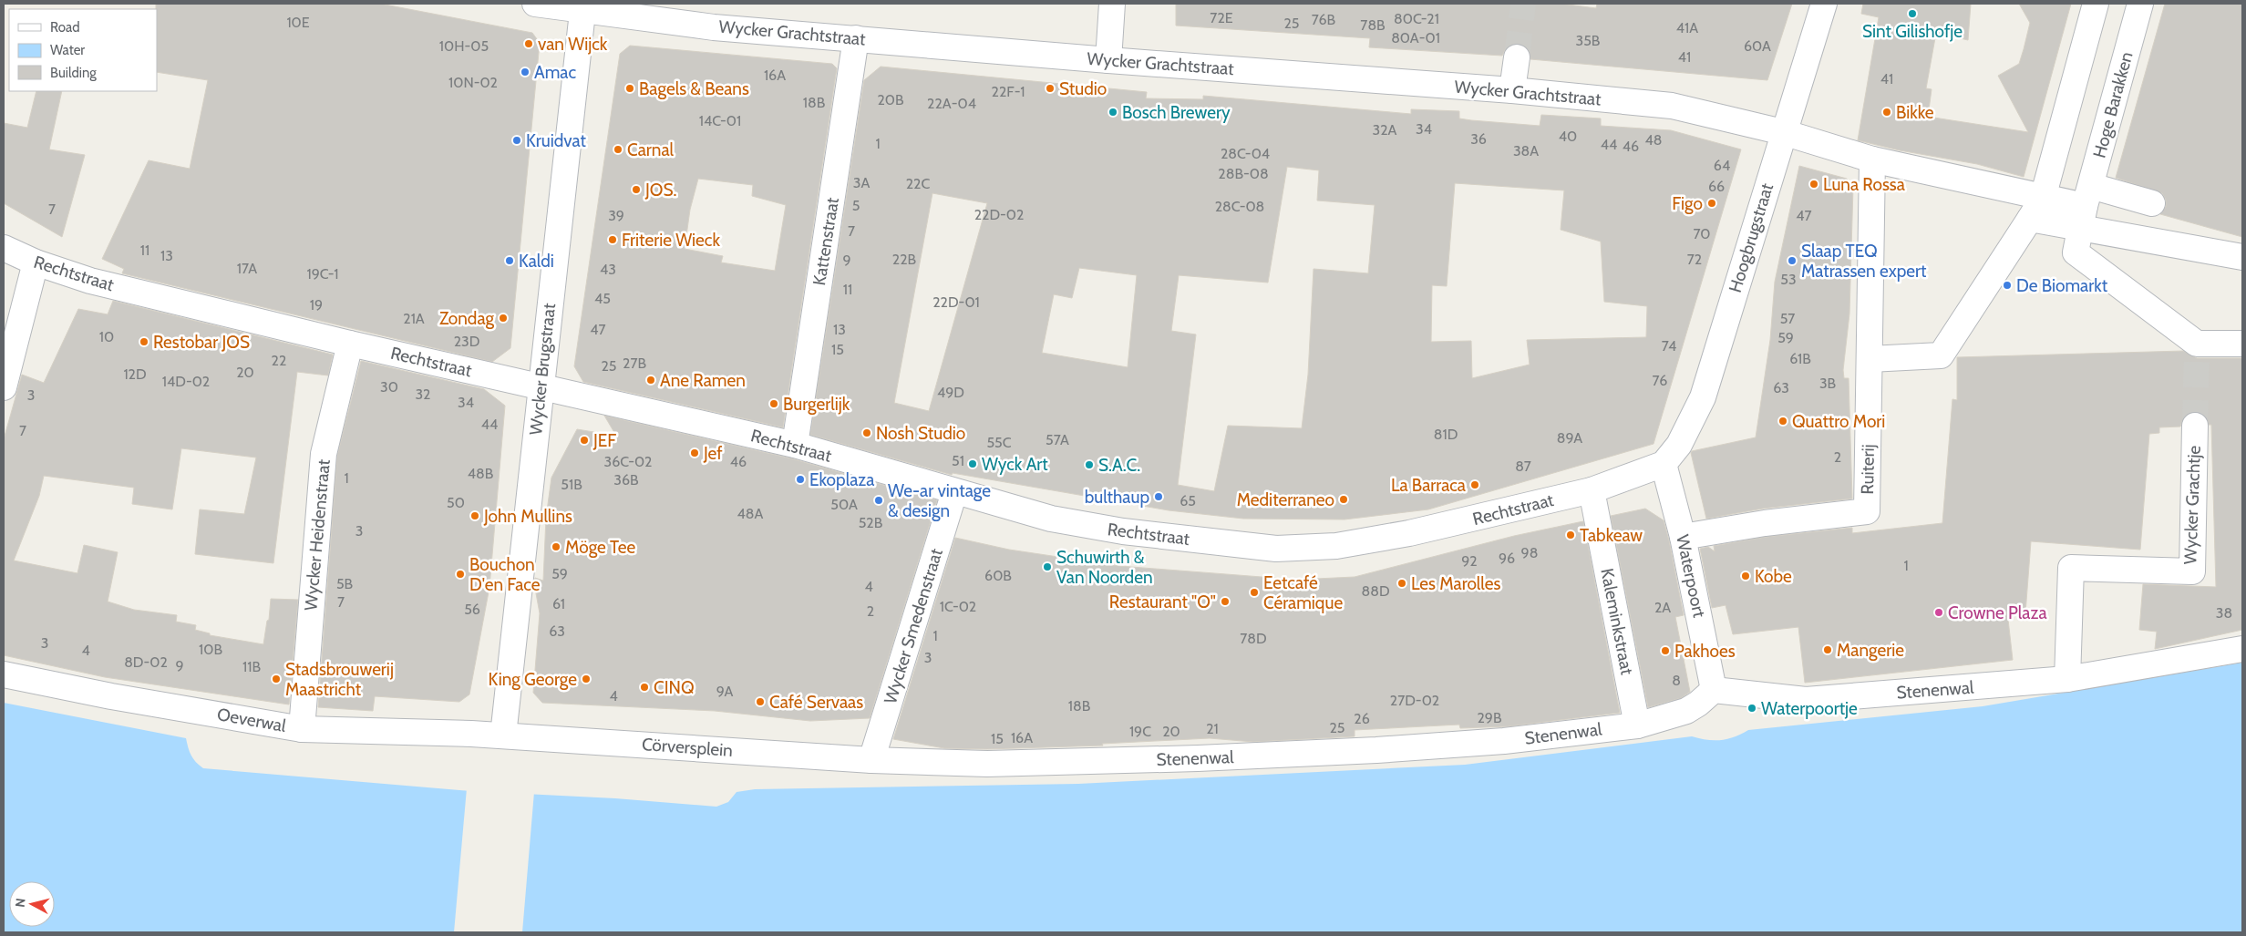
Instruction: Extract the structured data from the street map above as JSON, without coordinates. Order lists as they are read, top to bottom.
{
  "streets": {
    "street": [
      "Wycker Grachtstraat",
      "Hoge Barakken",
      "Hoogbrugstraat",
      "Kattenstraat",
      "Rechtstraat",
      "Wycker Brugstraat",
      "Ruiterij",
      "Wycker Grachtje",
      "Wycker Heidenstraat",
      "Waterpoort",
      "Kaleminkstraat",
      "Wycker Smedenstraat",
      "Stenenwal",
      "Oeverwal",
      "Cörversplein"
    ]
  },
  "crossings": [
    ["Wycker Grachtstraat", "Hoogbrugstraat"],
    ["Wycker Grachtstraat", "Kattenstraat"],
    ["Wycker Grachtstraat", "Wycker Brugstraat"],
    ["Hoogbrugstraat", "Rechtstraat"],
    ["Hoogbrugstraat", "Waterpoort"],
    ["Kattenstraat", "Rechtstraat"],
    ["Rechtstraat", "Wycker Brugstraat"],
    ["Rechtstraat", "Wycker Heidenstraat"],
    ["Rechtstraat", "Waterpoort"],
    ["Rechtstraat", "Kaleminkstraat"],
    ["Rechtstraat", "Wycker Smedenstraat"],
    ["Wycker Brugstraat", "Oeverwal"],
    ["Wycker Brugstraat", "Cörversplein"],
    ["Ruiterij", "Waterpoort"],
    ["Wycker Grachtje", "Stenenwal"],
    ["Wycker Heidenstraat", "Oeverwal"],
    ["Waterpoort", "Stenenwal"],
    ["Kaleminkstraat", "Stenenwal"],
    ["Wycker Smedenstraat", "Stenenwal"],
    ["Wycker Smedenstraat", "Cörversplein"],
    ["Stenenwal", "Cörversplein"],
    ["Oeverwal", "Cörversplein"]
  ],
  "places": [
    "Sint Gilishofje",
    "van Wijck",
    "Amac",
    "Bagels & Beans",
    "Studio",
    "Bosch Brewery",
    "Bikke",
    "Kruidvat",
    "Carnal",
    "Luna Rossa",
    "JOS.",
    "Figo",
    "Friterie Wieck",
    "Kaldi",
    "Slaap TEQ Matrassen expert",
    "De Biomarkt",
    "Zondag",
    "Restobar JOS",
    "Ane Ramen",
    "Burgerlijk",
    "Quattro Mori",
    "Nosh Studio",
    "JEF",
    "Jef",
    "Wyck Art",
    "S.A.C.",
    "Ekoplaza",
    "La Barraca",
    "bulthaup",
    "Mediterraneo",
    "We-ar vintage & design",
    "John Mullins",
    "Tabkeaw",
    "Möge Tee",
    "Schuwirth & Van Noorden",
    "Bouchon D'en Face",
    "Kobe",
    "Les Marolles",
    "Eetcafé Céramique",
    "Restaurant \"O\"",
    "Crowne Plaza",
    "Mangerie",
    "Pakhoes",
    "Stadsbrouwerij Maastricht",
    "King George",
    "CINQ",
    "Café Servaas",
    "Waterpoortje"
  ],
  "house_numbers": [
    "72E",
    "80C-21",
    "76B",
    "10E",
    "25",
    "78B",
    "41A",
    "80A-01",
    "35B",
    "10H-05",
    "60A",
    "41",
    "16A",
    "41",
    "10N-02",
    "22F-1",
    "20B",
    "18B",
    "22A-04",
    "14C-01",
    "34",
    "32A",
    "40",
    "36",
    "48",
    "1",
    "44",
    "46",
    "38A",
    "28C-04",
    "64",
    "28B-08",
    "3A",
    "22C",
    "66",
    "5",
    "28C-08",
    "7",
    "22D-02",
    "39",
    "47",
    "7",
    "70",
    "11",
    "13",
    "22B",
    "72",
    "9",
    "17A",
    "43",
    "19C-1",
    "53",
    "11",
    "45",
    "22D-01",
    "19",
    "21A",
    "57",
    "47",
    "13",
    "10",
    "59",
    "23D",
    "74",
    "15",
    "61B",
    "22",
    "27B",
    "25",
    "20",
    "12D",
    "76",
    "14D-02",
    "3B",
    "30",
    "63",
    "49D",
    "32",
    "3",
    "34",
    "44",
    "7",
    "81D",
    "89A",
    "57A",
    "55C",
    "2",
    "51",
    "36C-02",
    "46",
    "87",
    "48B",
    "1",
    "36B",
    "51B",
    "65",
    "50",
    "50A",
    "48A",
    "52B",
    "3",
    "98",
    "96",
    "92",
    "1",
    "59",
    "60B",
    "5B",
    "4",
    "88D",
    "7",
    "61",
    "1C-02",
    "2A",
    "56",
    "2",
    "38",
    "63",
    "1",
    "78D",
    "3",
    "10B",
    "4",
    "3",
    "8D-02",
    "9",
    "11B",
    "8",
    "9A",
    "4",
    "27D-02",
    "18B",
    "29B",
    "26",
    "25",
    "21",
    "19C",
    "20",
    "16A",
    "15"
  ],
  "legend": ["Road", "Water", "Building"],
  "north": "left"
}
